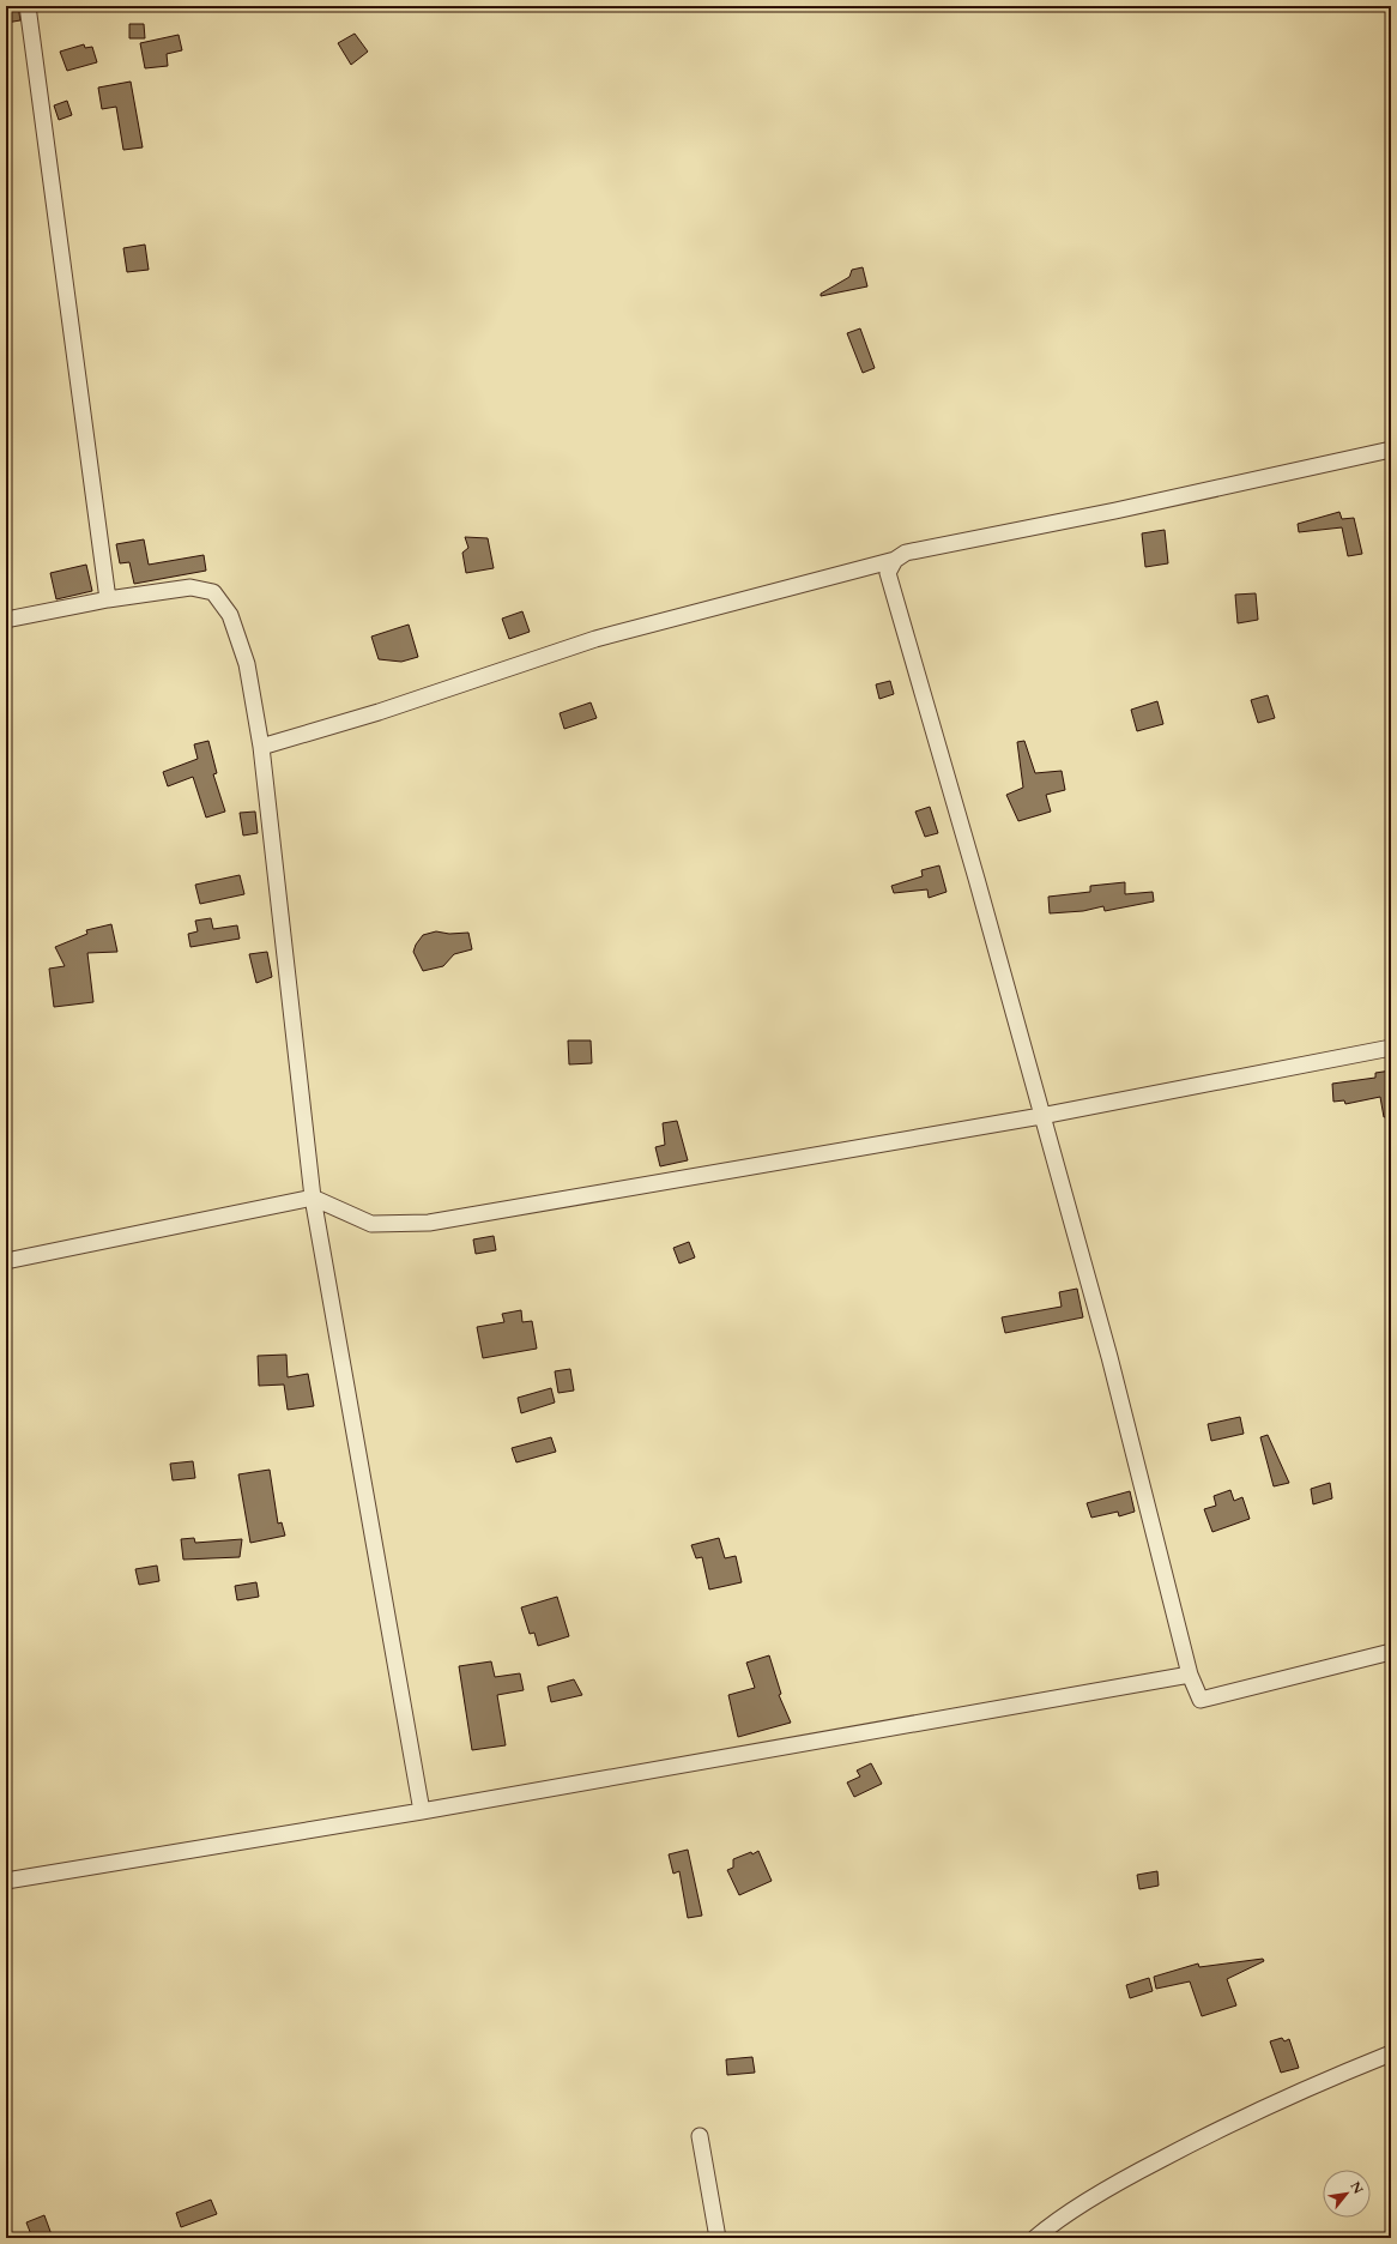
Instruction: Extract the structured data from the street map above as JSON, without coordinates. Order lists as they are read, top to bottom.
{
  "north": "top right"
}
